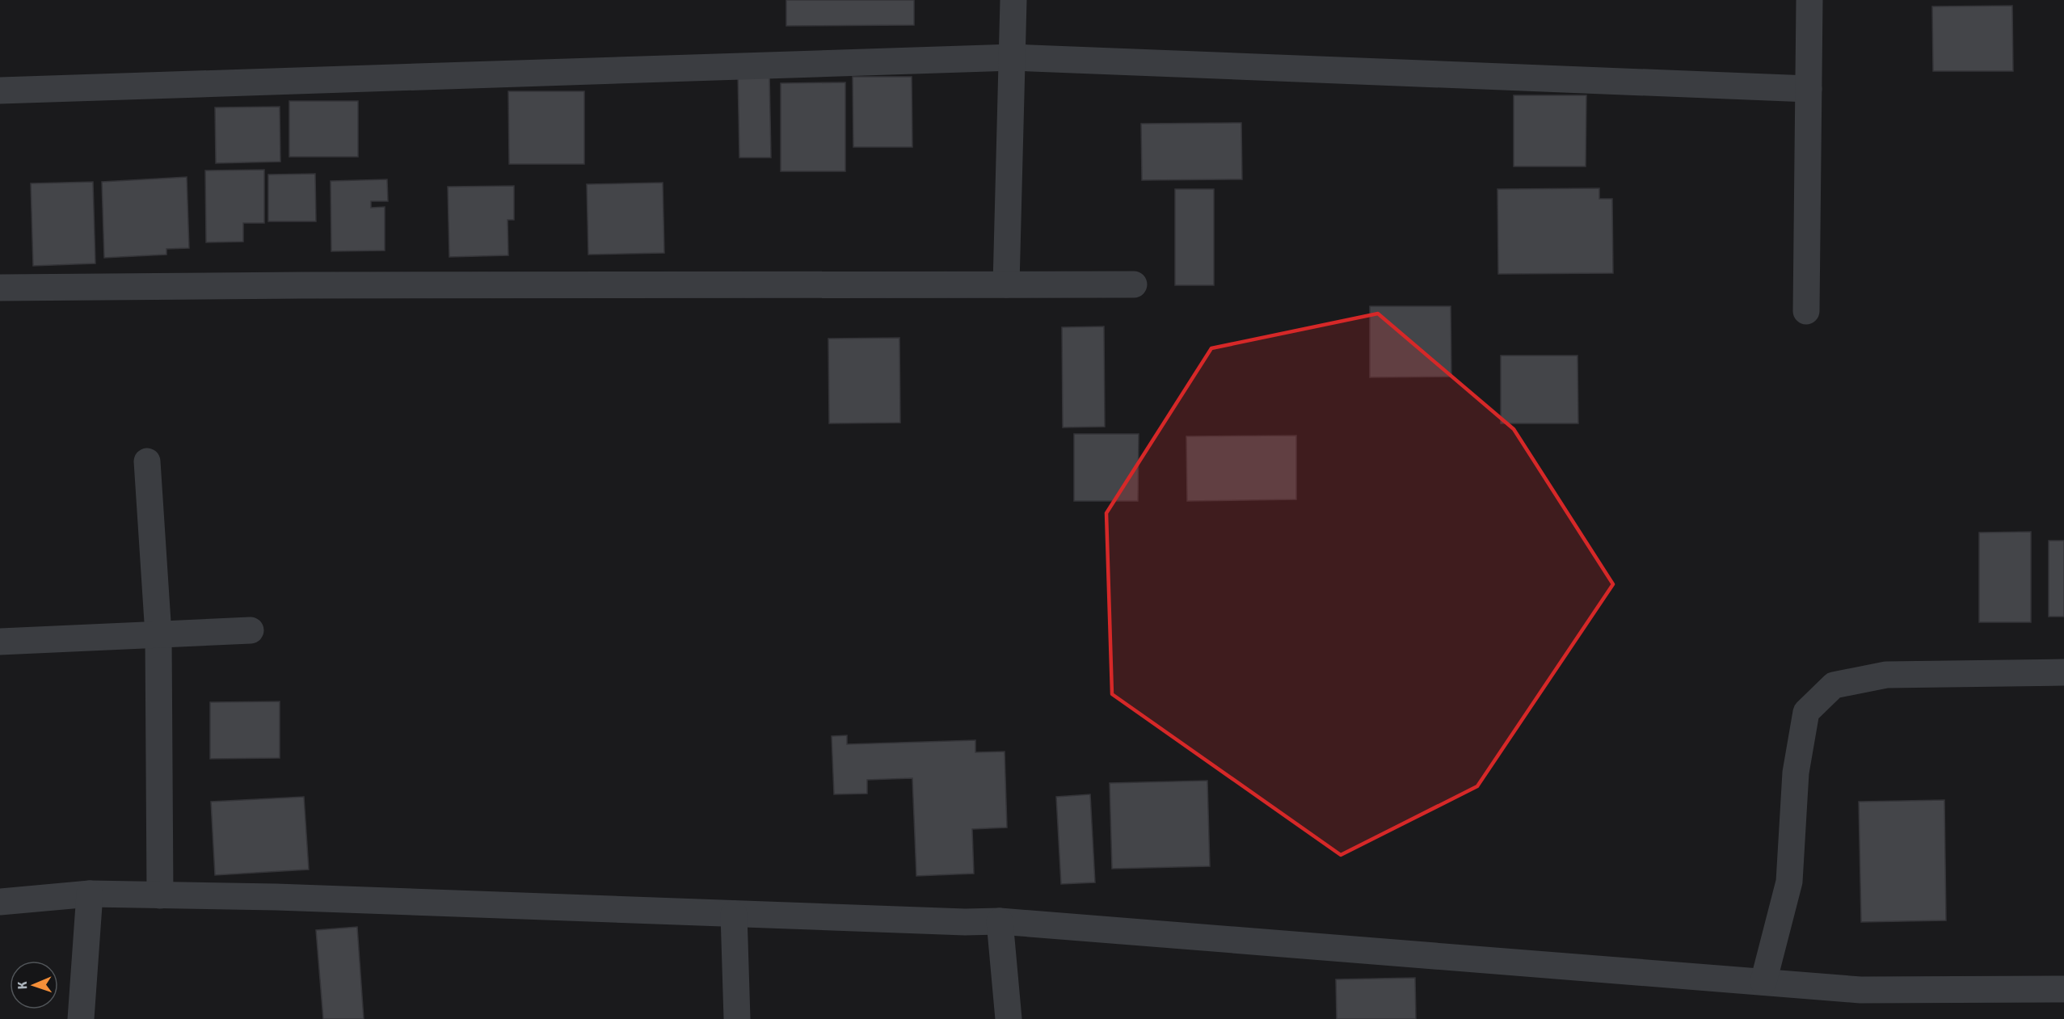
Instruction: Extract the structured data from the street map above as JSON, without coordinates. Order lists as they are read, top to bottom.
{
  "north": "left"
}
